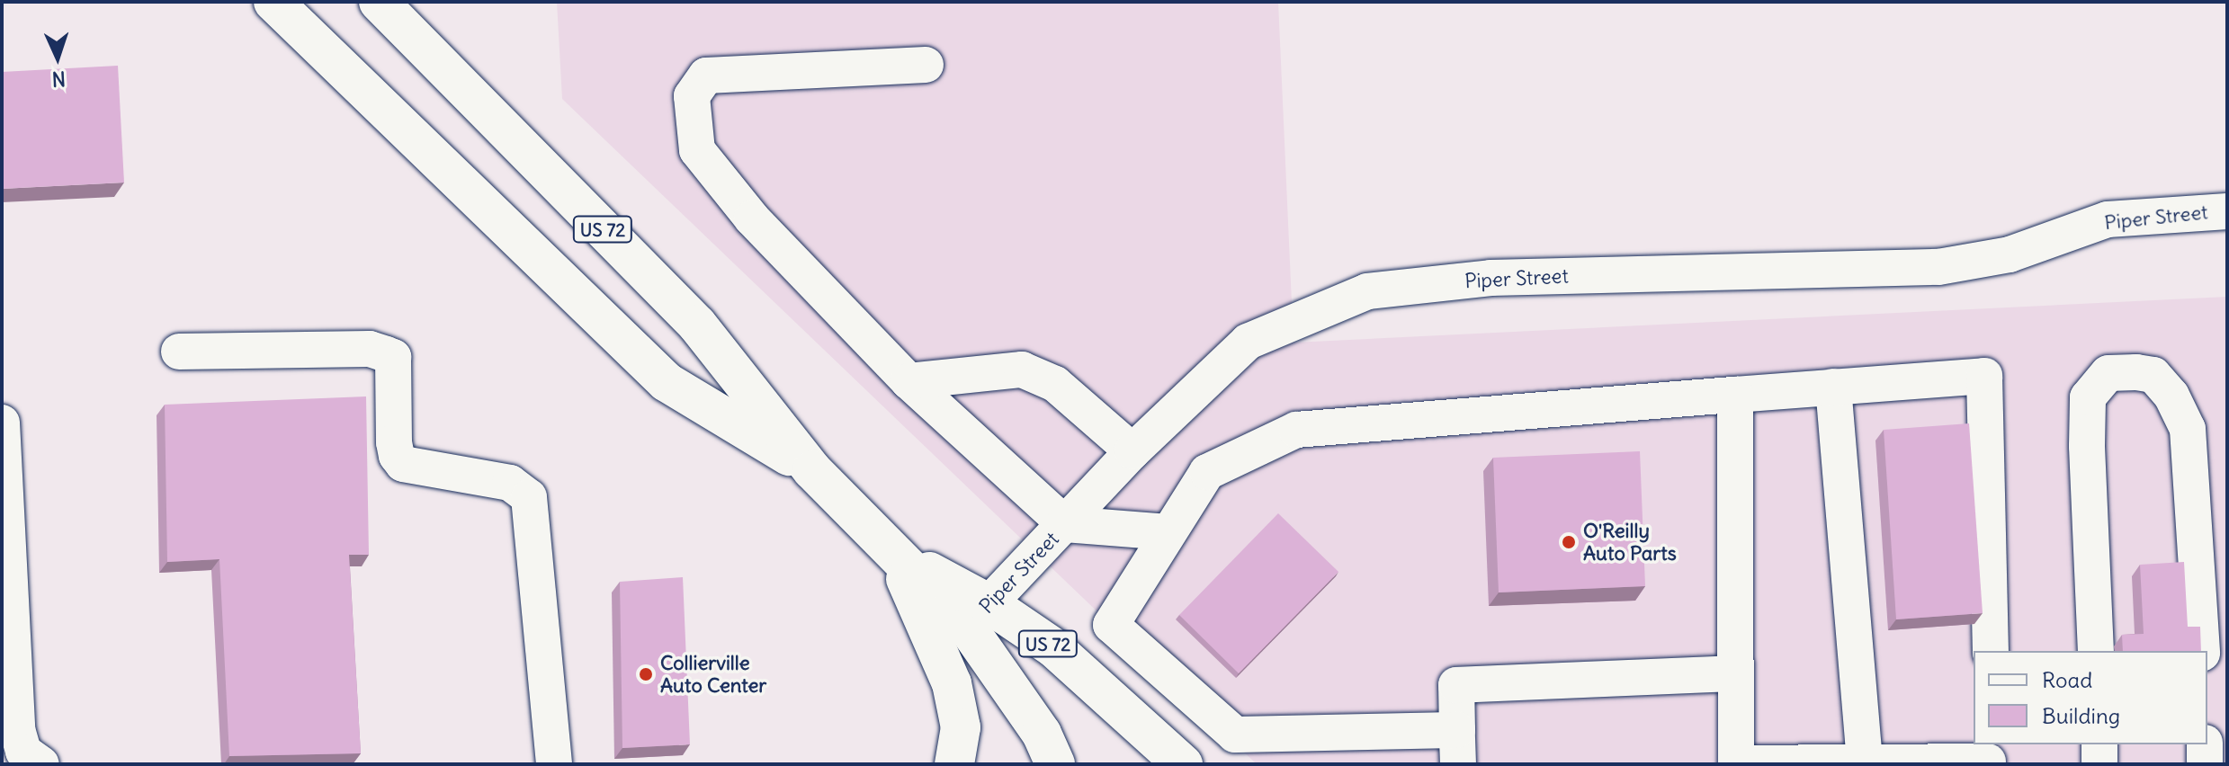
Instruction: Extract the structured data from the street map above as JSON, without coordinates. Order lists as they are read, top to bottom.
{
  "streets": {
    "main road": ["US 72"],
    "street": ["Piper Street"]
  },
  "crossings": [
    ["Piper Street", "US 72"]
  ],
  "places": ["O'Reilly Auto Parts", "Collierville Auto Center"],
  "legend": ["Road", "Building"],
  "north": "bottom"
}
